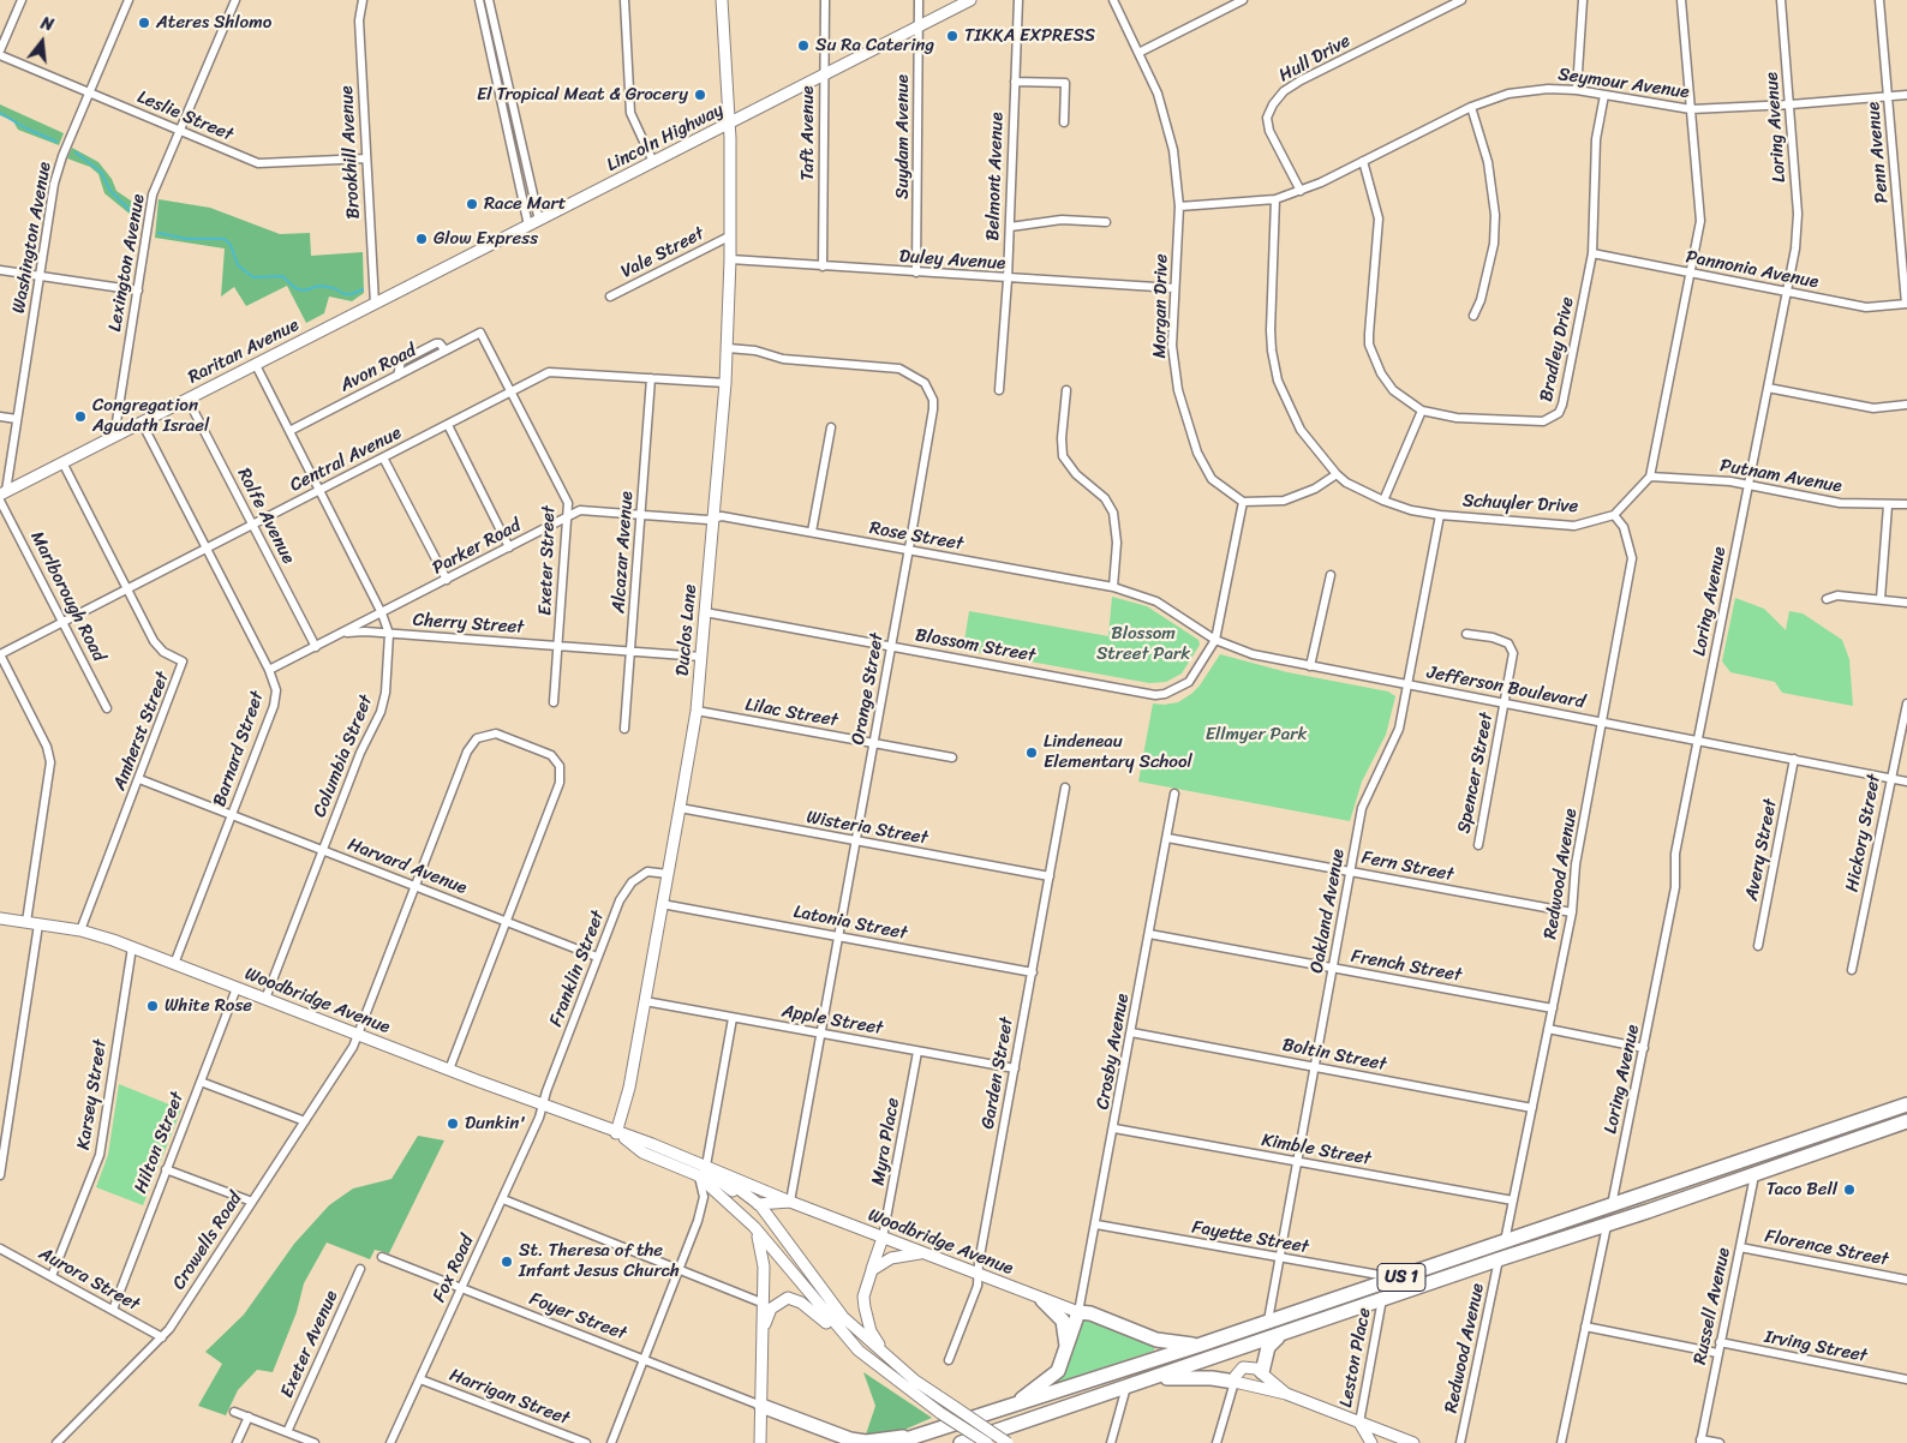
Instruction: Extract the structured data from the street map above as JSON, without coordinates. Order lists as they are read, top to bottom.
{
  "streets": {
    "highway": ["US 1"],
    "main road": [
      "Lincoln Highway",
      "Raritan Avenue",
      "Duclos Lane",
      "Woodbridge Avenue"
    ],
    "street": [
      "Hull Drive",
      "Seymour Avenue",
      "Leslie Street",
      "Loring Avenue",
      "Taft Avenue",
      "Suydam Avenue",
      "Brookhill Avenue",
      "Penn Avenue",
      "Belmont Avenue",
      "Washington Avenue",
      "Vale Street",
      "Duley Avenue",
      "Lexington Avenue",
      "Pannonia Avenue",
      "Morgan Drive",
      "Bradley Drive",
      "Avon Road",
      "Central Avenue",
      "Putnam Avenue",
      "Schuyler Drive",
      "Rolfe Avenue",
      "Rose Street",
      "Parker Road",
      "Alcazar Avenue",
      "Exeter Street",
      "Marlborough Road",
      "Cherry Street",
      "Blossom Street",
      "Jefferson Boulevard",
      "Orange Street",
      "Lilac Street",
      "Amherst Street",
      "Barnard Street",
      "Columbia Street",
      "Spencer Street",
      "Wisteria Street",
      "Hickory Street",
      "Avery Street",
      "Harvard Avenue",
      "Fern Street",
      "Redwood Avenue",
      "Oakland Avenue",
      "Latonia Street",
      "French Street",
      "Franklin Street",
      "Apple Street",
      "Crosby Avenue",
      "Boltin Street",
      "Garden Street",
      "Karsey Street",
      "Myra Place",
      "Hilton Street",
      "Kimble Street",
      "Fayette Street",
      "Crowells Road",
      "Florence Street",
      "Fox Road",
      "Aurora Street",
      "Russell Avenue",
      "Foyer Street",
      "Exeter Avenue",
      "Irving Street",
      "Leston Place",
      "Harrigan Street"
    ]
  },
  "crossings": [
    ["Hull Drive", "Seymour Avenue"],
    ["Seymour Avenue", "Loring Avenue"],
    ["Seymour Avenue", "Penn Avenue"],
    ["Seymour Avenue", "Morgan Drive"],
    ["Seymour Avenue", "Bradley Drive"],
    ["Seymour Avenue", "Schuyler Drive"],
    ["Leslie Street", "Brookhill Avenue"],
    ["Leslie Street", "Washington Avenue"],
    ["Leslie Street", "Lexington Avenue"],
    ["Loring Avenue", "Pannonia Avenue"],
    ["Loring Avenue", "Putnam Avenue"],
    ["Loring Avenue", "Jefferson Boulevard"],
    ["Loring Avenue", "US 1"],
    ["Taft Avenue", "Lincoln Highway"],
    ["Taft Avenue", "Duley Avenue"],
    ["Suydam Avenue", "Lincoln Highway"],
    ["Suydam Avenue", "Duley Avenue"],
    ["Lincoln Highway", "Brookhill Avenue"],
    ["Lincoln Highway", "Raritan Avenue"],
    ["Lincoln Highway", "Duclos Lane"],
    ["Brookhill Avenue", "Raritan Avenue"],
    ["Penn Avenue", "Pannonia Avenue"],
    ["Belmont Avenue", "Duley Avenue"],
    ["Washington Avenue", "Raritan Avenue"],
    ["Washington Avenue", "Marlborough Road"],
    ["Vale Street", "Duclos Lane"],
    ["Duley Avenue", "Morgan Drive"],
    ["Duley Avenue", "Duclos Lane"],
    ["Lexington Avenue", "Raritan Avenue"],
    ["Pannonia Avenue", "Bradley Drive"],
    ["Raritan Avenue", "Rolfe Avenue"],
    ["Raritan Avenue", "Marlborough Road"],
    ["Raritan Avenue", "Amherst Street"],
    ["Raritan Avenue", "Barnard Street"],
    ["Raritan Avenue", "Columbia Street"],
    ["Avon Road", "Exeter Street"],
    ["Avon Road", "Columbia Street"],
    ["Central Avenue", "Rolfe Avenue"],
    ["Central Avenue", "Alcazar Avenue"],
    ["Central Avenue", "Exeter Street"],
    ["Central Avenue", "Marlborough Road"],
    ["Central Avenue", "Duclos Lane"],
    ["Central Avenue", "Amherst Street"],
    ["Central Avenue", "Barnard Street"],
    ["Central Avenue", "Columbia Street"],
    ["Schuyler Drive", "Redwood Avenue"],
    ["Schuyler Drive", "Oakland Avenue"],
    ["Rolfe Avenue", "Parker Road"],
    ["Rose Street", "Parker Road"],
    ["Rose Street", "Duclos Lane"],
    ["Rose Street", "Jefferson Boulevard"],
    ["Rose Street", "Orange Street"],
    ["Parker Road", "Alcazar Avenue"],
    ["Parker Road", "Exeter Street"],
    ["Parker Road", "Cherry Street"],
    ["Parker Road", "Duclos Lane"],
    ["Parker Road", "Barnard Street"],
    ["Parker Road", "Columbia Street"],
    ["Alcazar Avenue", "Cherry Street"],
    ["Exeter Street", "Cherry Street"],
    ["Cherry Street", "Duclos Lane"],
    ["Cherry Street", "Columbia Street"],
    ["Duclos Lane", "Blossom Street"],
    ["Duclos Lane", "Orange Street"],
    ["Duclos Lane", "Lilac Street"],
    ["Duclos Lane", "Wisteria Street"],
    ["Duclos Lane", "Latonia Street"],
    ["Duclos Lane", "Franklin Street"],
    ["Duclos Lane", "Woodbridge Avenue"],
    ["Duclos Lane", "Apple Street"],
    ["Blossom Street", "Jefferson Boulevard"],
    ["Blossom Street", "Orange Street"],
    ["Jefferson Boulevard", "Spencer Street"],
    ["Jefferson Boulevard", "Hickory Street"],
    ["Jefferson Boulevard", "Avery Street"],
    ["Jefferson Boulevard", "Redwood Avenue"],
    ["Jefferson Boulevard", "Oakland Avenue"],
    ["Orange Street", "Lilac Street"],
    ["Orange Street", "Wisteria Street"],
    ["Orange Street", "Latonia Street"],
    ["Orange Street", "Woodbridge Avenue"],
    ["Orange Street", "Apple Street"],
    ["Amherst Street", "Harvard Avenue"],
    ["Amherst Street", "Woodbridge Avenue"],
    ["Barnard Street", "Harvard Avenue"],
    ["Barnard Street", "Woodbridge Avenue"],
    ["Columbia Street", "Harvard Avenue"],
    ["Columbia Street", "Woodbridge Avenue"],
    ["Wisteria Street", "Garden Street"],
    ["Harvard Avenue", "Franklin Street"],
    ["Harvard Avenue", "Crowells Road"],
    ["Fern Street", "Redwood Avenue"],
    ["Fern Street", "Oakland Avenue"],
    ["Fern Street", "Crosby Avenue"],
    ["Redwood Avenue", "French Street"],
    ["Redwood Avenue", "Boltin Street"],
    ["Redwood Avenue", "Kimble Street"],
    ["Redwood Avenue", "US 1"],
    ["Oakland Avenue", "French Street"],
    ["Oakland Avenue", "Boltin Street"],
    ["Oakland Avenue", "Kimble Street"],
    ["Oakland Avenue", "Fayette Street"],
    ["Oakland Avenue", "US 1"],
    ["Latonia Street", "Garden Street"],
    ["French Street", "Crosby Avenue"],
    ["Franklin Street", "Woodbridge Avenue"],
    ["Franklin Street", "Fox Road"],
    ["Woodbridge Avenue", "Crosby Avenue"],
    ["Woodbridge Avenue", "Garden Street"],
    ["Woodbridge Avenue", "Karsey Street"],
    ["Woodbridge Avenue", "Myra Place"],
    ["Woodbridge Avenue", "Hilton Street"],
    ["Woodbridge Avenue", "Crowells Road"],
    ["Woodbridge Avenue", "Fox Road"],
    ["Apple Street", "Garden Street"],
    ["Apple Street", "Myra Place"],
    ["Crosby Avenue", "Boltin Street"],
    ["Crosby Avenue", "Kimble Street"],
    ["Crosby Avenue", "Fayette Street"],
    ["Karsey Street", "Aurora Street"],
    ["Hilton Street", "Aurora Street"],
    ["Fayette Street", "US 1"],
    ["Crowells Road", "Aurora Street"],
    ["Florence Street", "Russell Avenue"],
    ["Fox Road", "Foyer Street"],
    ["Fox Road", "Harrigan Street"],
    ["US 1", "Russell Avenue"],
    ["US 1", "Leston Place"],
    ["Russell Avenue", "Irving Street"]
  ],
  "parks": ["Blossom Street Park", "Ellmyer Park"],
  "places": [
    "Ateres Shlomo",
    "TIKKA EXPRESS",
    "Su Ra Catering",
    "El Tropical Meat & Grocery",
    "Race Mart",
    "Glow Express",
    "Congregation Agudath Israel",
    "Lindeneau Elementary School",
    "White Rose",
    "Dunkin'",
    "Taco Bell",
    "St. Theresa of the Infant Jesus Church"
  ],
  "north": "top"
}
